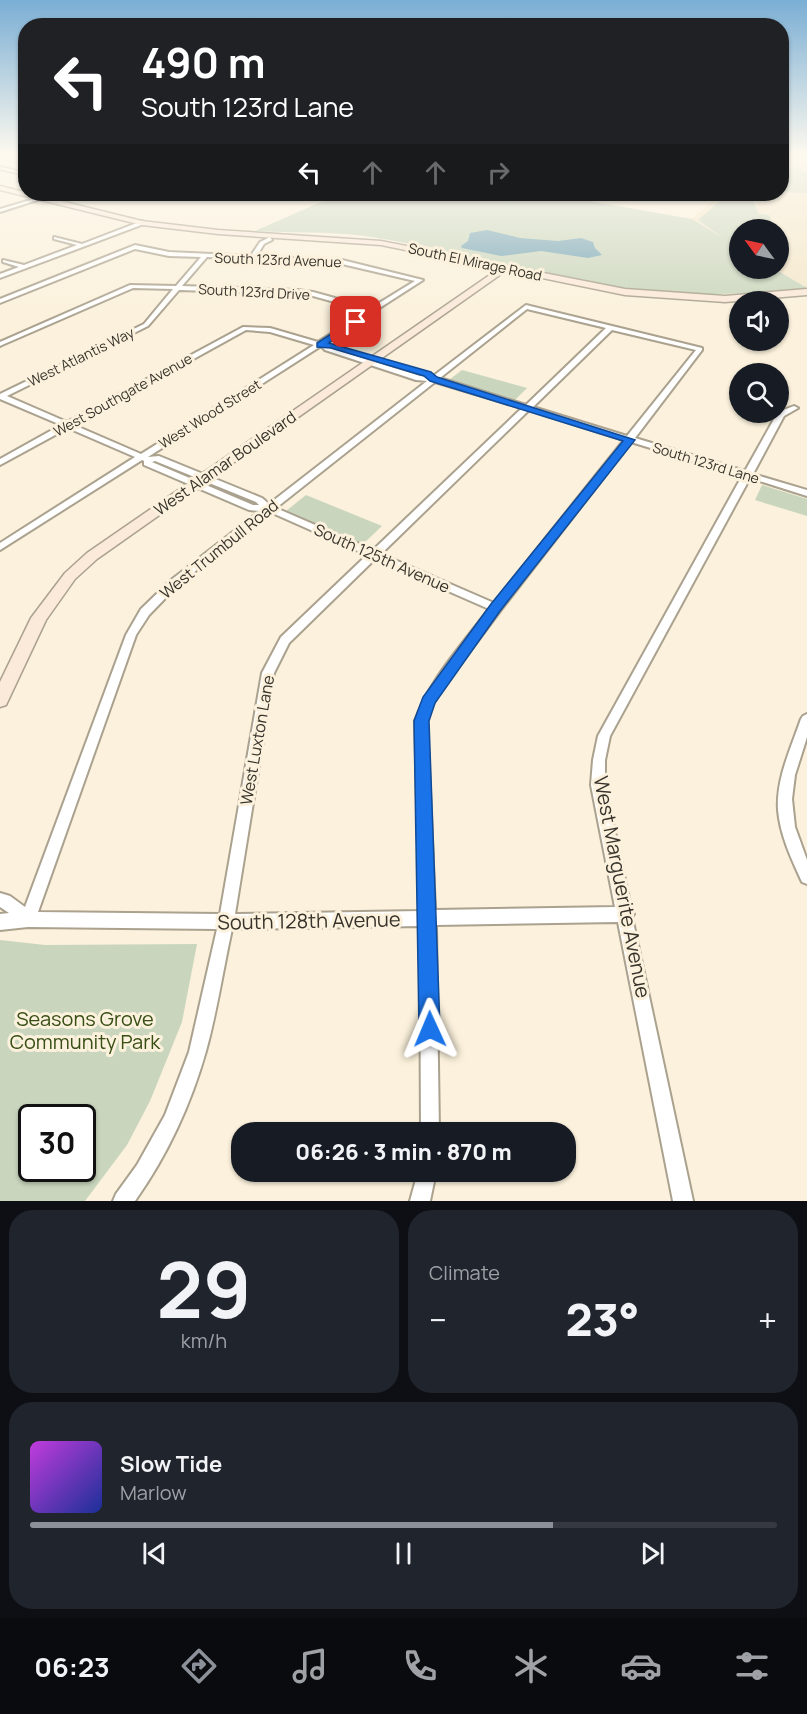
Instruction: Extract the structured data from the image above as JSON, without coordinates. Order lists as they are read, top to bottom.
{
  "streets": {
    "main road": ["South El Mirage Road", "West Alamar Boulevard"],
    "street": [
      "South 123rd Avenue",
      "South 123rd Drive",
      "West Atlantis Way",
      "West Southgate Avenue",
      "West Wood Street",
      "South 123rd Lane",
      "West Trumbull Road",
      "South 125th Avenue",
      "West Luxton Lane",
      "West Marguerite Avenue",
      "South 128th Avenue"
    ]
  },
  "crossings": [
    ["South 123rd Avenue", "West Atlantis Way"],
    ["South 123rd Avenue", "West Wood Street"],
    ["South El Mirage Road", "West Alamar Boulevard"],
    ["South 123rd Drive", "West Atlantis Way"],
    ["South 123rd Drive", "West Wood Street"],
    ["West Atlantis Way", "South 125th Avenue"],
    ["West Southgate Avenue", "South 123rd Lane"],
    ["West Southgate Avenue", "South 125th Avenue"],
    ["West Wood Street", "South 123rd Lane"],
    ["West Wood Street", "South 125th Avenue"],
    ["West Alamar Boulevard", "South 123rd Lane"],
    ["West Alamar Boulevard", "South 125th Avenue"],
    ["South 123rd Lane", "West Trumbull Road"],
    ["South 123rd Lane", "West Luxton Lane"],
    ["South 123rd Lane", "West Marguerite Avenue"],
    ["West Trumbull Road", "South 125th Avenue"],
    ["West Trumbull Road", "West Luxton Lane"],
    ["West Trumbull Road", "South 128th Avenue"],
    ["South 125th Avenue", "West Luxton Lane"],
    ["West Luxton Lane", "South 128th Avenue"],
    ["West Marguerite Avenue", "South 128th Avenue"]
  ],
  "parks": ["Seasons Grove Community Park"],
  "north": "top left",
  "page": {
    "turn": ["490 m", "South 123rd Lane"],
    "limit": "30",
    "trip": "06:26 · 3 min · 870 m",
    "tile": [
      ["29", "km/h"],
      "Climate"
    ],
    "heat": ["−", "23°", "+"],
    "song": ["Slow Tide", "Marlow"],
    "tabs": "06:23"
  }
}
